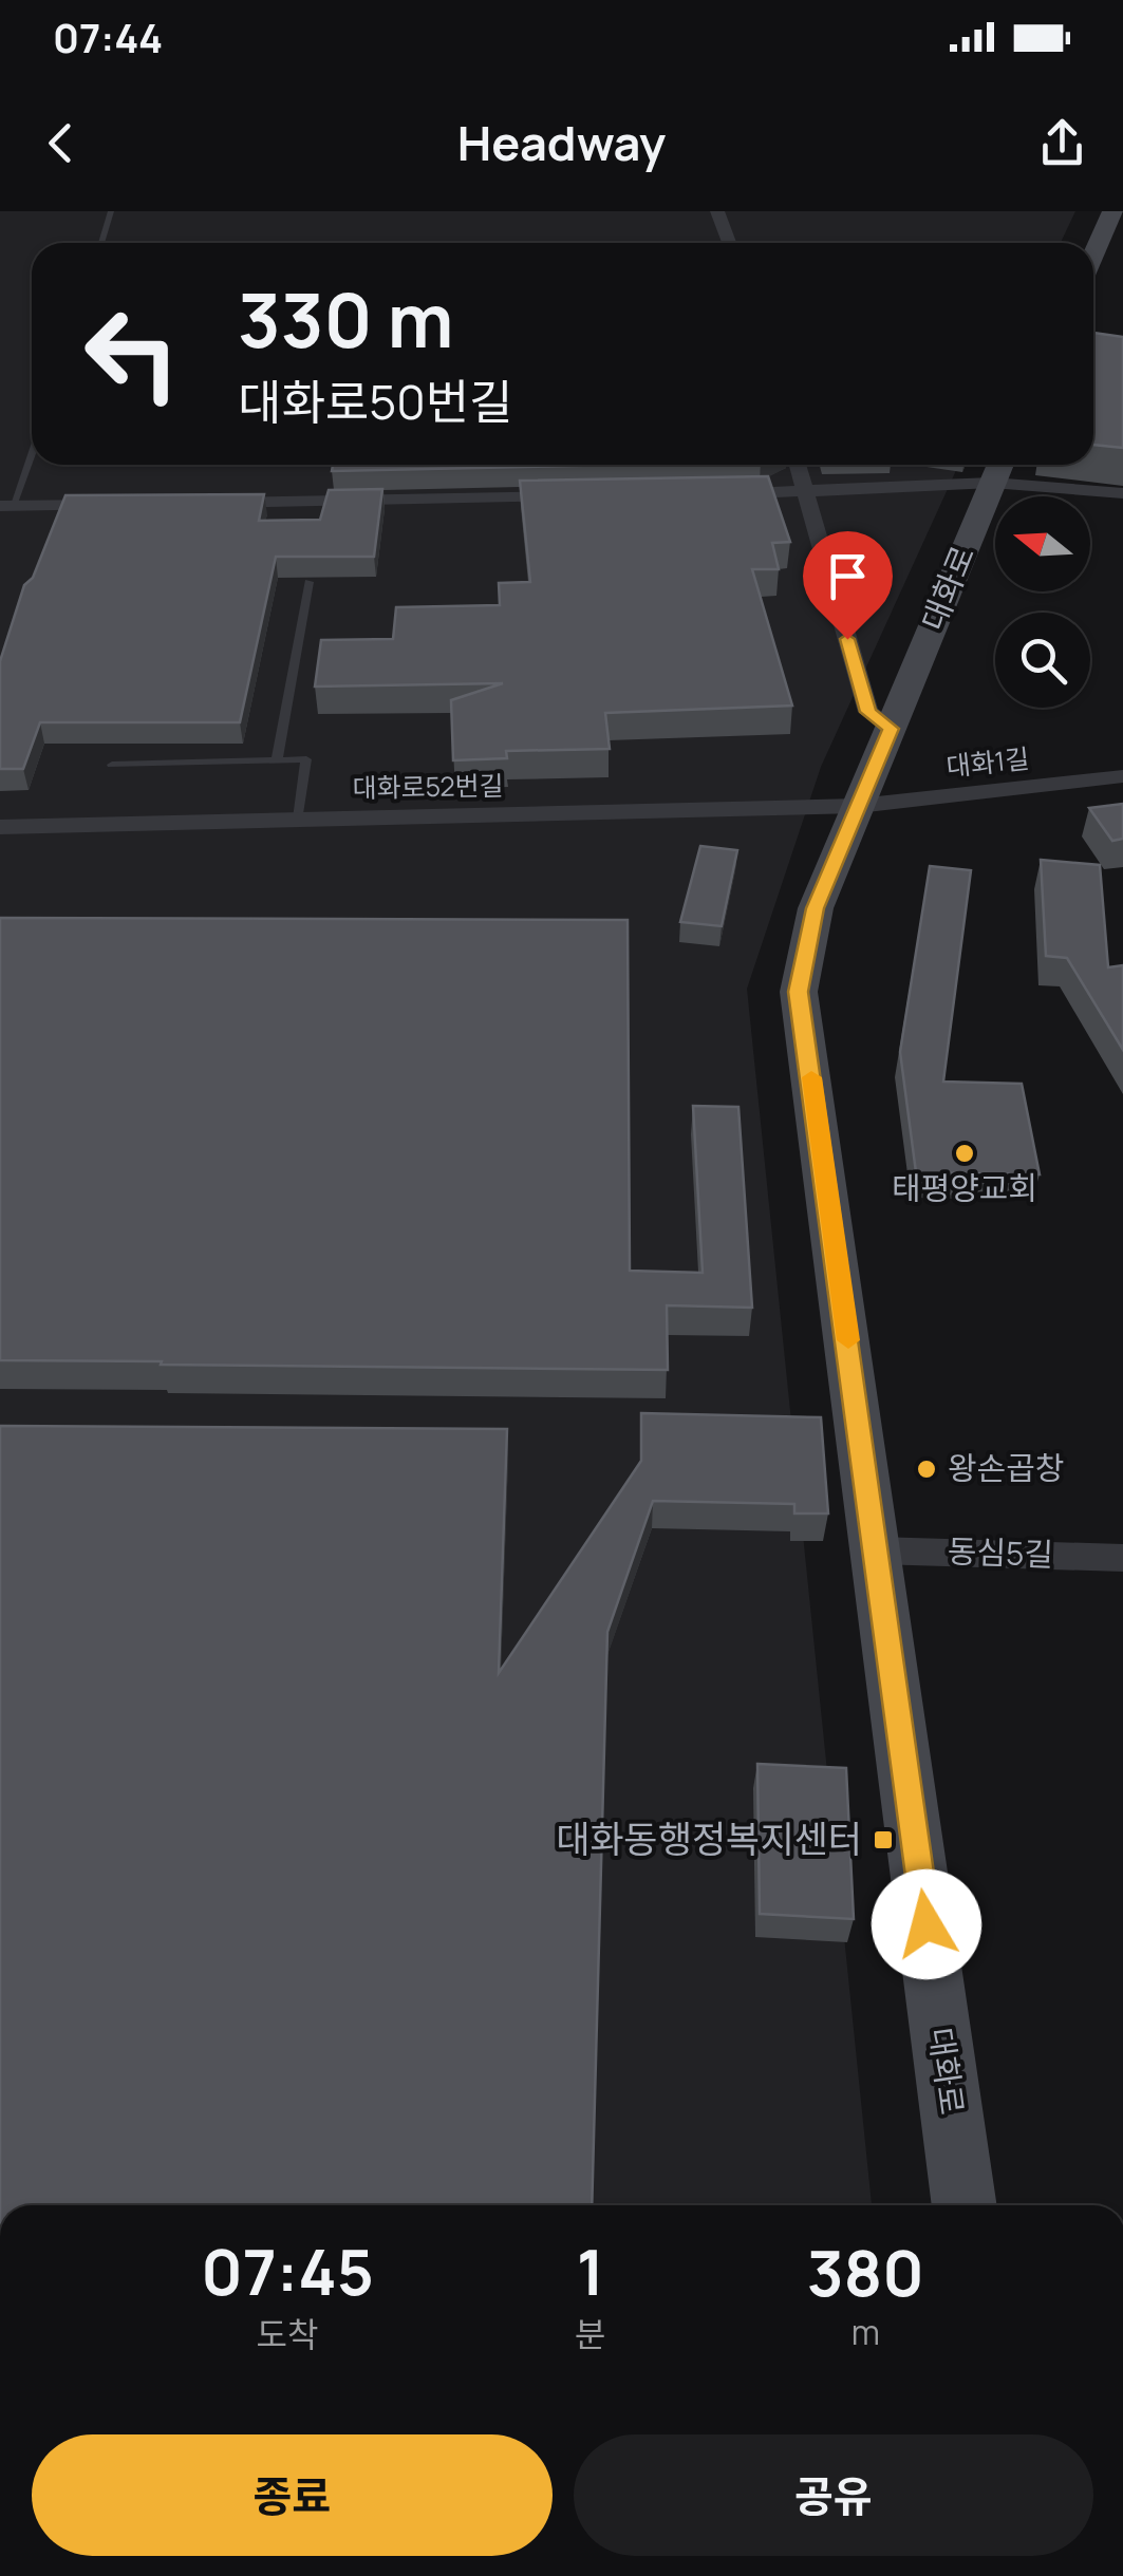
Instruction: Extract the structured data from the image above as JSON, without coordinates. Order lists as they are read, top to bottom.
{
  "streets": {
    "main road": ["대화로"],
    "street": ["대화1길", "대화로52번길", "동심5길"]
  },
  "crossings": [
    ["대화로", "대화1길"],
    ["대화로", "대화로52번길"],
    ["대화로", "동심5길"],
    ["대화1길", "대화로52번길"]
  ],
  "places": {
    "other": ["태평양교회", "왕손곱창"],
    "transit": ["대화동행정복지센터"]
  },
  "north": "left",
  "page": {
    "status": "07:44",
    "header": "Headway",
    "turn": ["330 m", "대화로50번길"],
    "eta": [
      "07:45",
      "도착",
      "1",
      "분",
      "380",
      "m"
    ],
    "buttons": ["종료", "공유"]
  }
}
